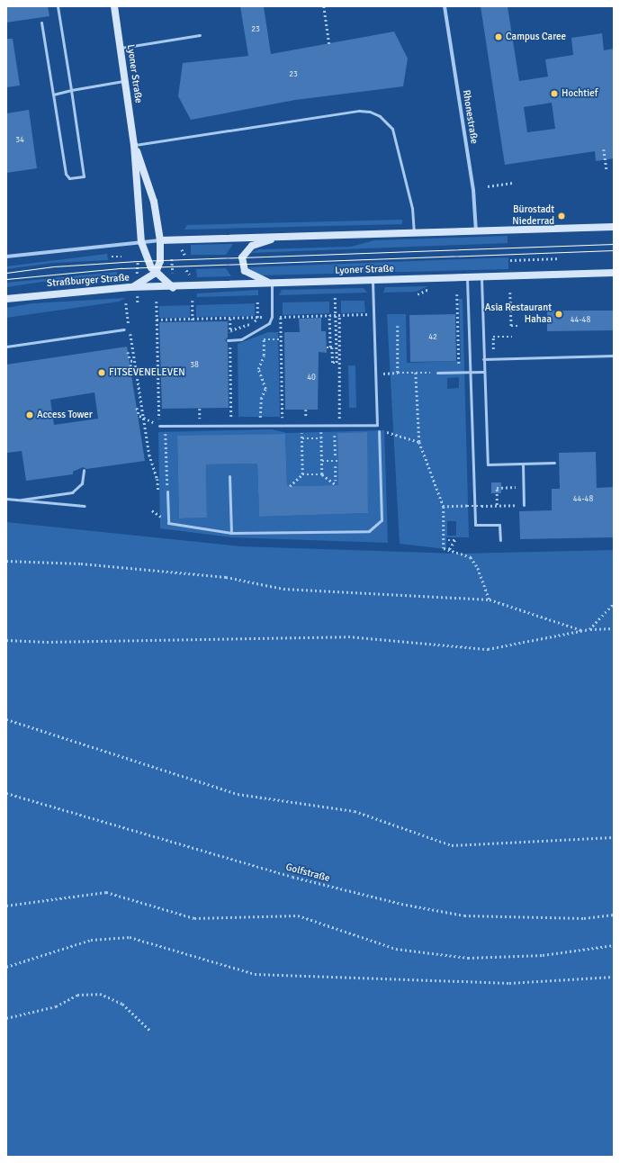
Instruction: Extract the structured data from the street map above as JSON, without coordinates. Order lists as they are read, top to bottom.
{
  "streets": {
    "main road": ["Lyoner Straße", "Straßburger Straße"],
    "street": ["Rhonestraße"],
    "path": ["Golfstraße"]
  },
  "crossings": [
    ["Lyoner Straße", "Straßburger Straße"]
  ],
  "places": [
    "Campus Caree",
    "Hochtief",
    "Bürostadt Niederrad",
    "Asia Restaurant Hahaa",
    "FITSEVENELEVEN",
    "Access Tower"
  ],
  "house_numbers": [
    "23",
    "23",
    "34",
    "44-48",
    "42",
    "38",
    "40",
    "44-48"
  ]
}
